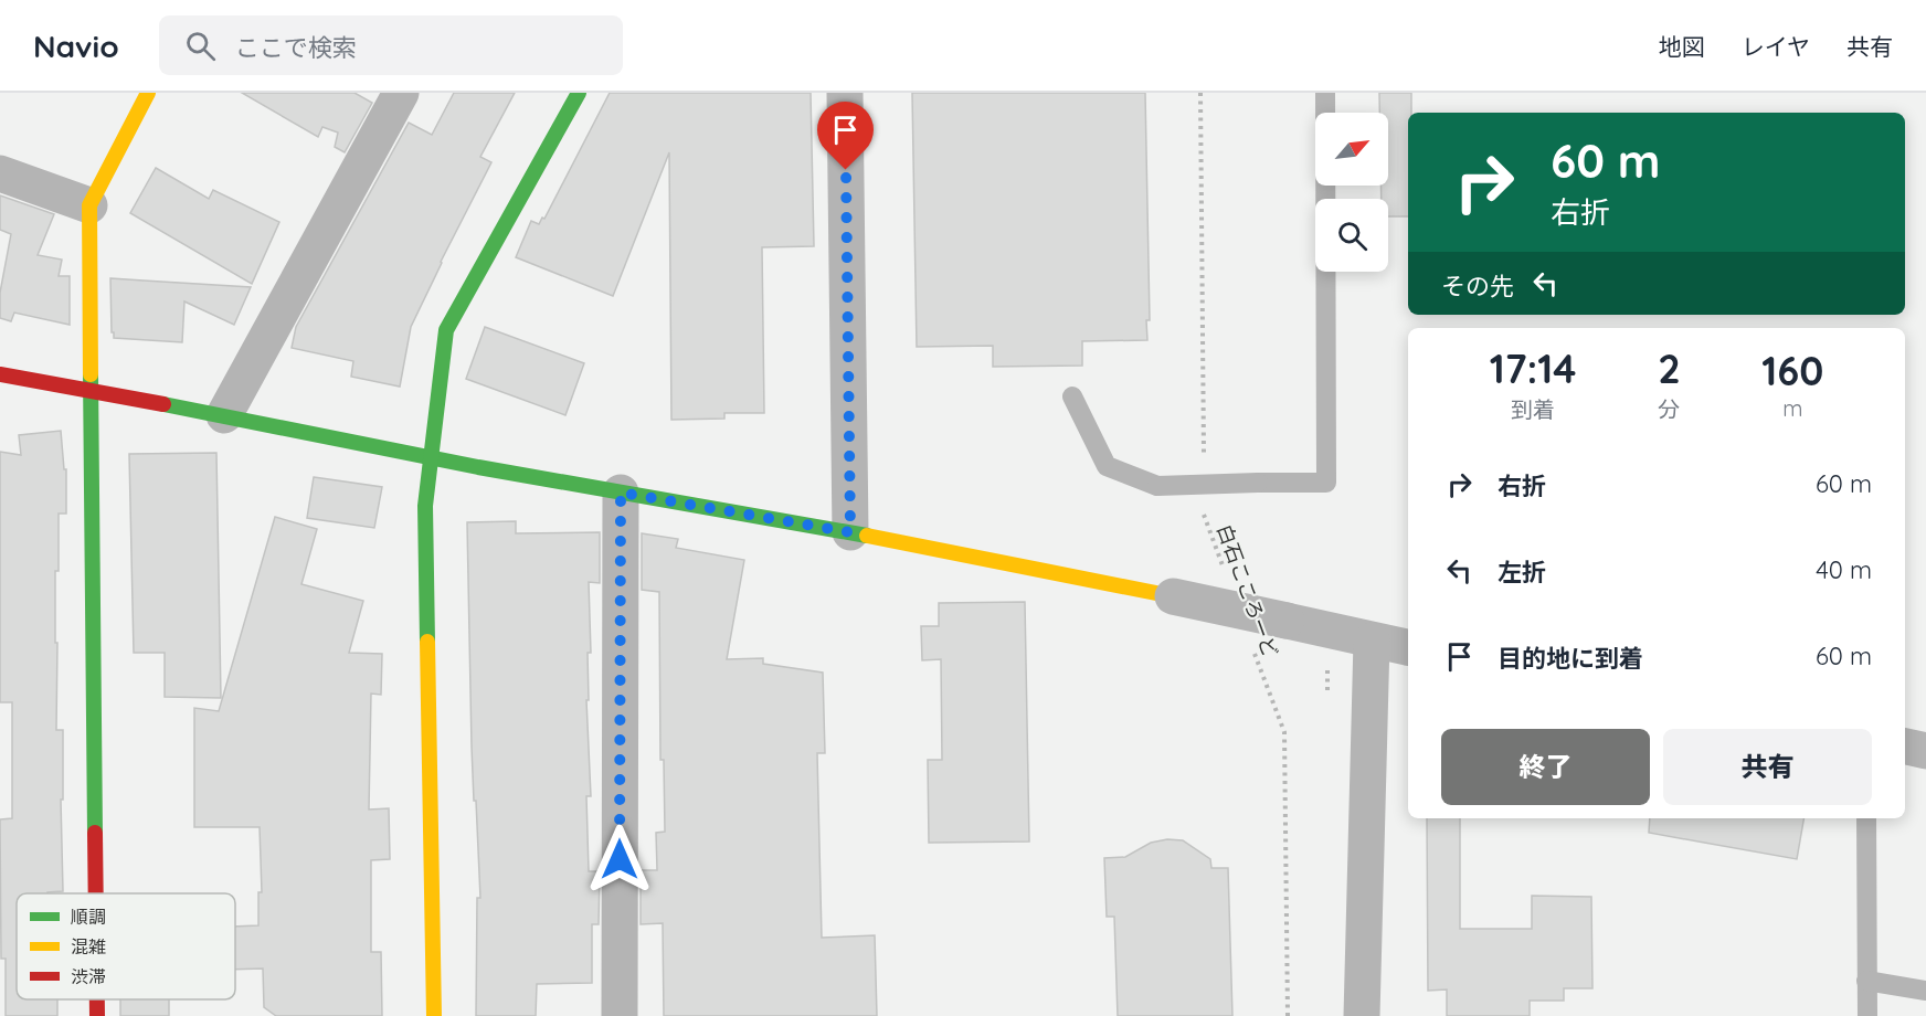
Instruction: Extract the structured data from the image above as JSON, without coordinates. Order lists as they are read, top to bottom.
{
  "streets": {
    "path": ["白石こころーど"]
  },
  "legend": ["順調", "混雑", "渋滞"],
  "north": "top right",
  "page": {
    "header": "Navio",
    "search": "ここで検索",
    "nav": ["地図", "レイヤ", "共有"],
    "turn": ["60 m", "右折"],
    "then": "その先",
    "eta": [
      "17:14",
      "到着",
      "2",
      "分",
      "160",
      "m"
    ],
    "list": [
      {
        "name": "右折",
        "value": "60 m"
      },
      {
        "name": "左折",
        "value": "40 m"
      },
      {
        "name": "目的地に到着",
        "value": "60 m"
      }
    ],
    "buttons": ["終了", "共有"]
  }
}
